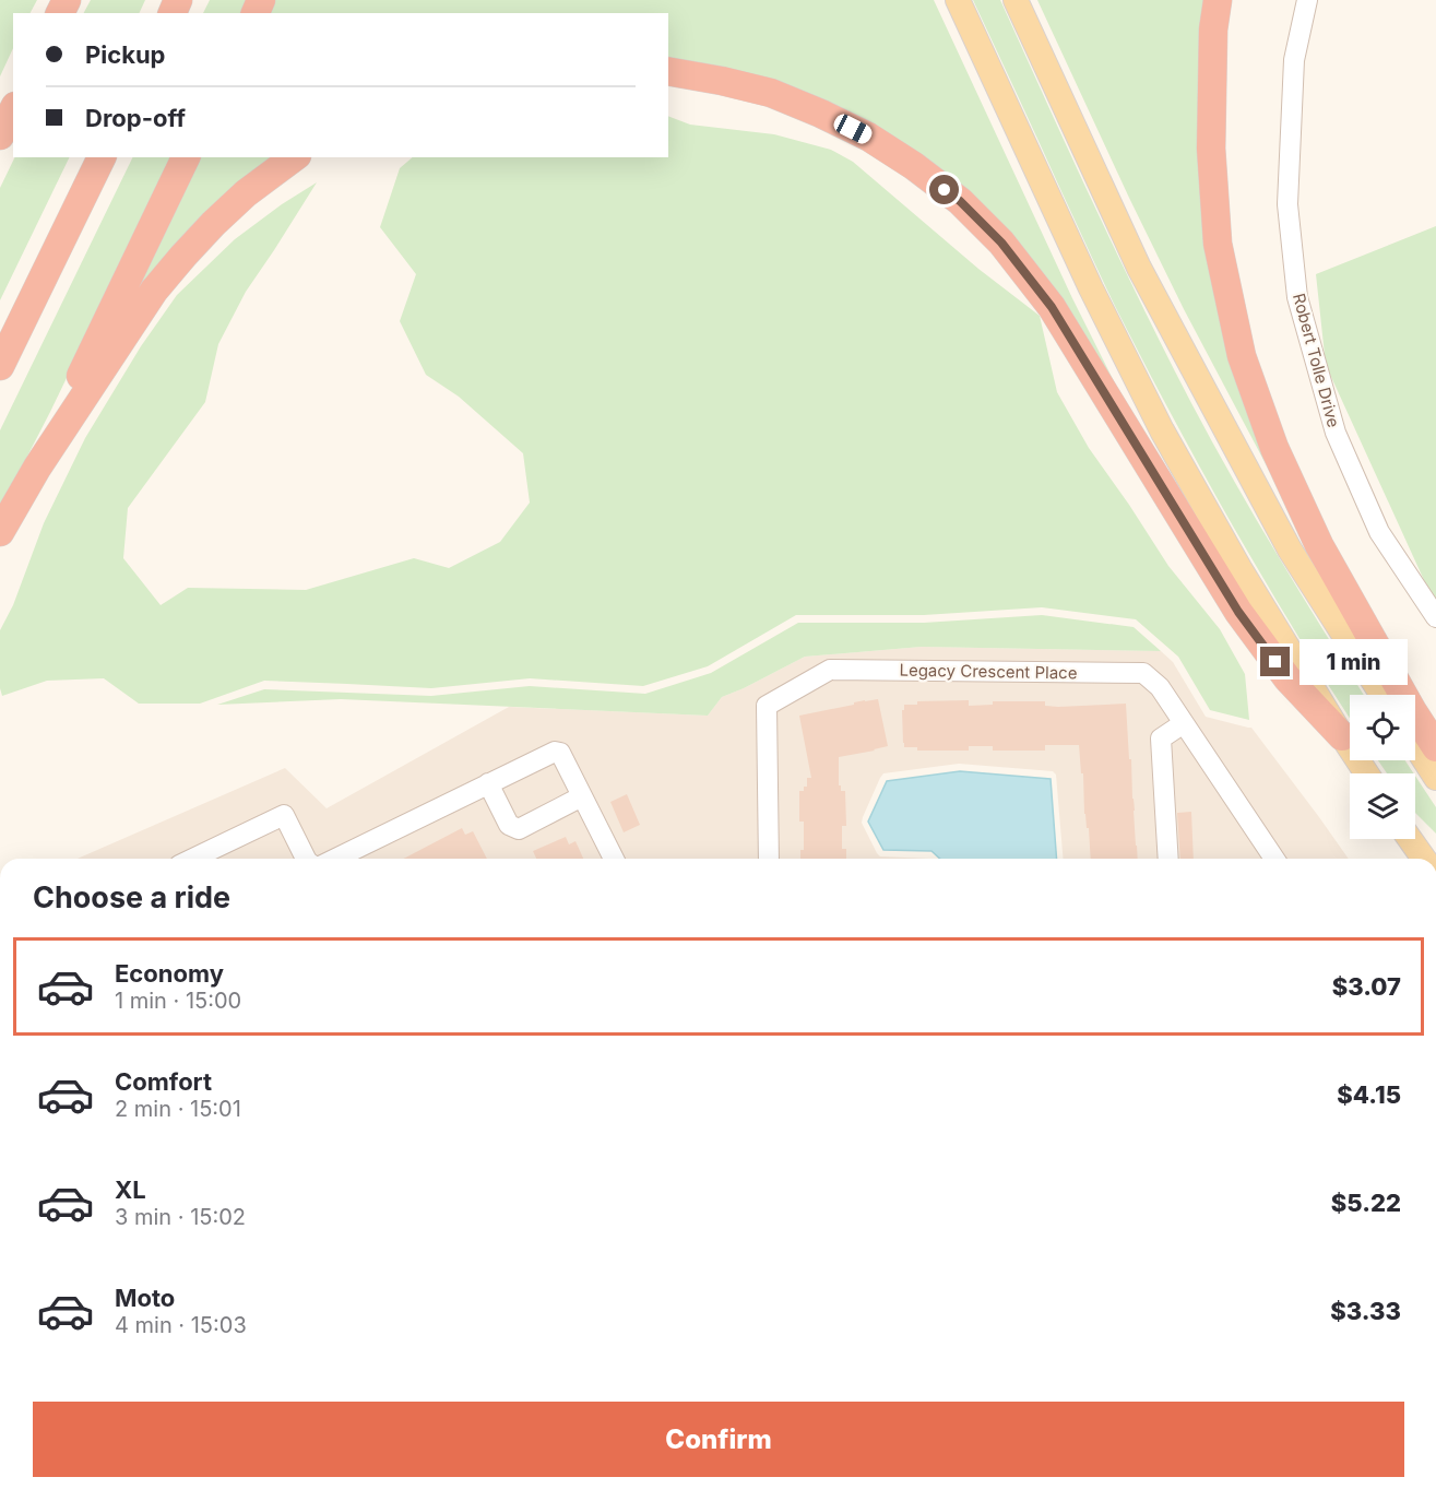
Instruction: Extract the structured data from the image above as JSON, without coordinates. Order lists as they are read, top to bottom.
{
  "streets": {
    "street": ["Robert Tolle Drive", "Legacy Crescent Place"]
  },
  "page": {
    "banner": ["Pickup", "Drop-off"],
    "bubble": "1 min",
    "heading": "Choose a ride",
    "list": [
      {
        "name": "Economy",
        "note": "1 min · 15:00",
        "value": "$3.07"
      },
      {
        "name": "Comfort",
        "note": "2 min · 15:01",
        "value": "$4.15"
      },
      {
        "name": "XL",
        "note": "3 min · 15:02",
        "value": "$5.22"
      },
      {
        "name": "Moto",
        "note": "4 min · 15:03",
        "value": "$3.33"
      }
    ],
    "buttons": "Confirm"
  }
}
